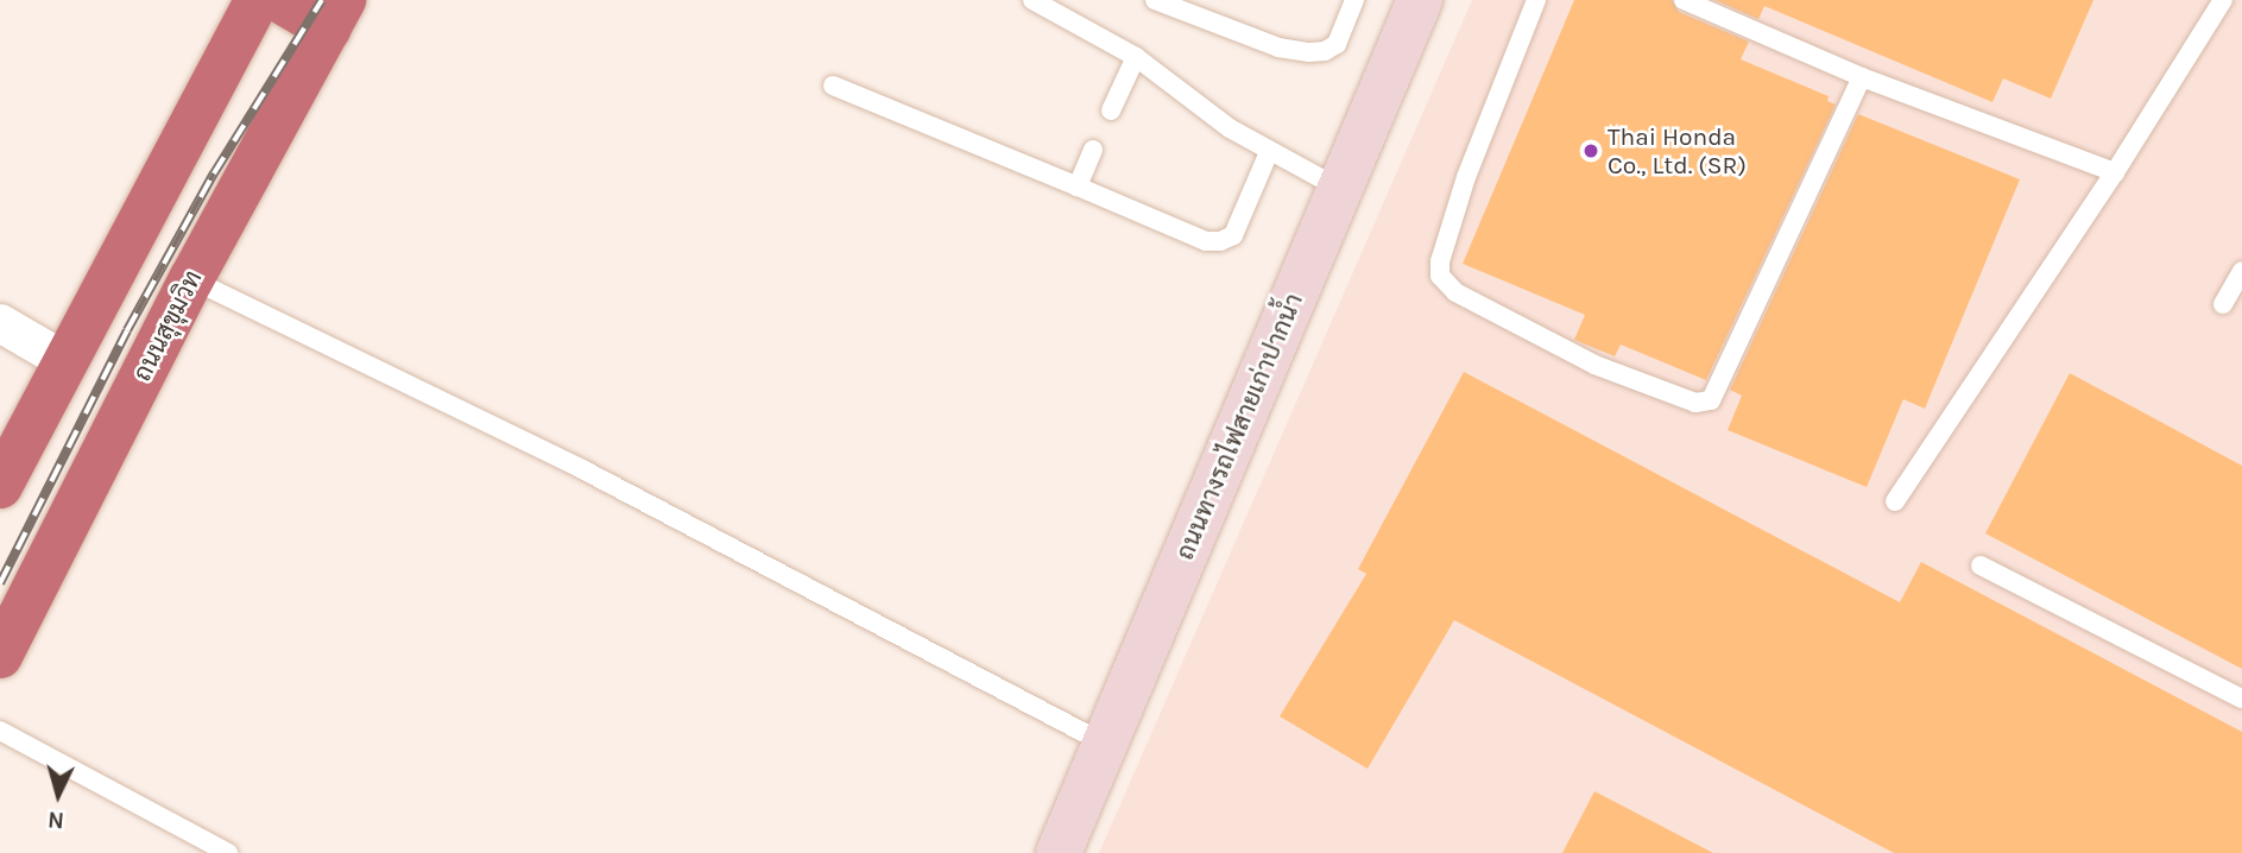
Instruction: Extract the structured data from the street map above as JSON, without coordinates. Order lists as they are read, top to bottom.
{
  "streets": {
    "highway": ["ถนนสุขุมวิท"],
    "main road": ["ถนนทางรถไฟสายเก่าปากน้ำ"]
  },
  "places": ["Thai Honda Co., Ltd. (SR)"],
  "north": "bottom"
}
